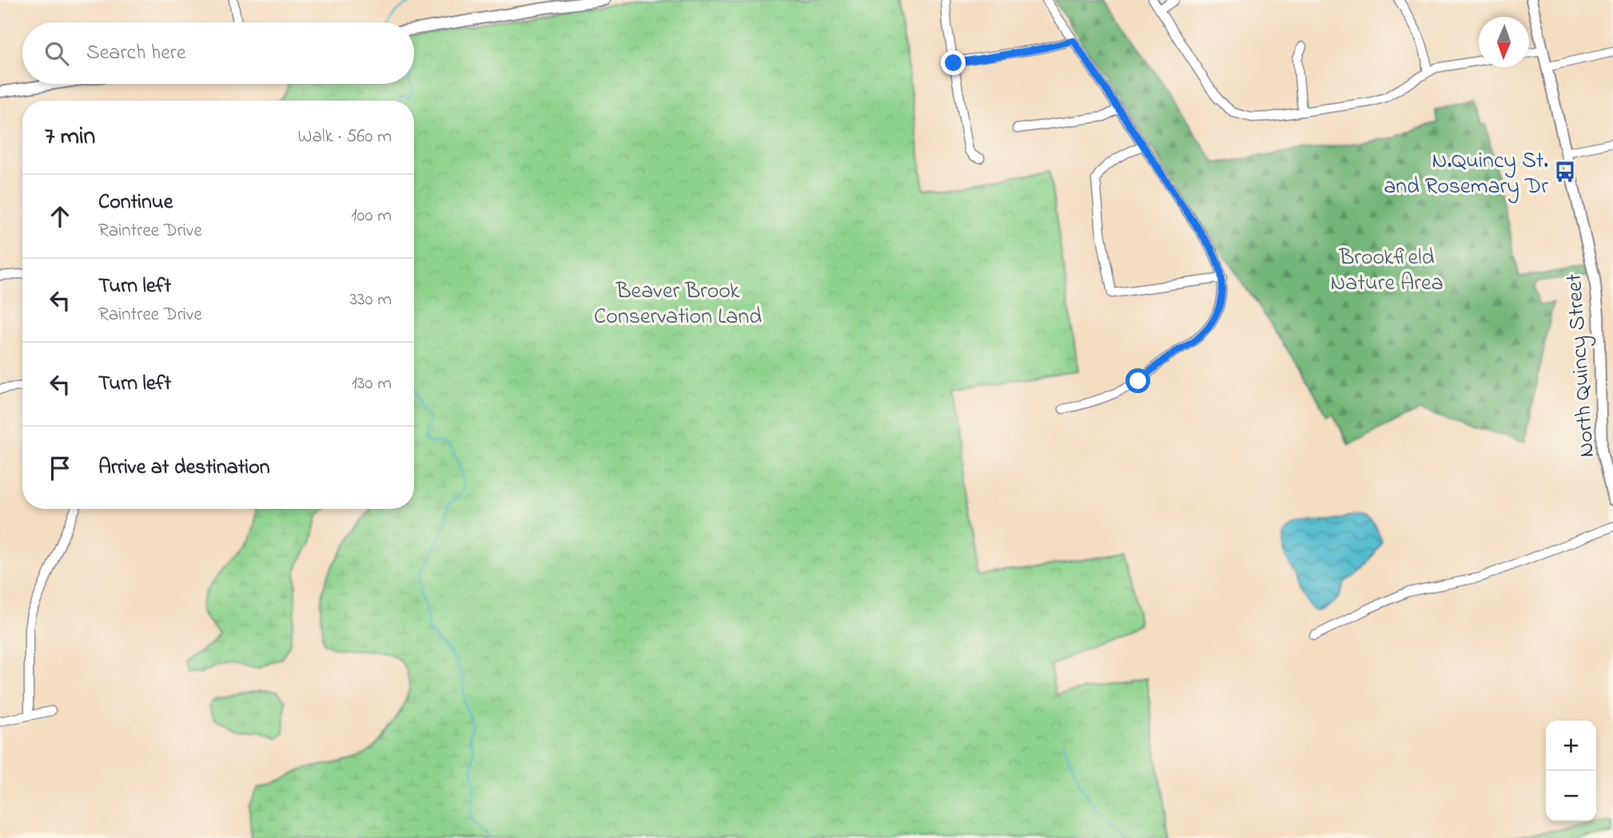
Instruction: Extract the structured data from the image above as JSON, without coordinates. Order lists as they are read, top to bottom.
{
  "streets": {
    "main road": ["North Quincy Street"]
  },
  "parks": ["Brookfield Nature Area", "Beaver Brook Conservation Land"],
  "places": {
    "bus stop": ["N.Quincy St. and Rosemary Dr"]
  },
  "north": "bottom",
  "page": {
    "search": "Search here",
    "heading": ["7 min", "Walk · 560 m"],
    "list": [
      ["Continue", "Raintree Drive", "100 m"],
      ["Turn left", "Raintree Drive", "330 m"],
      ["Turn left", "130 m"],
      "Arrive at destination"
    ],
    "map_buttons": ["+", "−"]
  }
}
